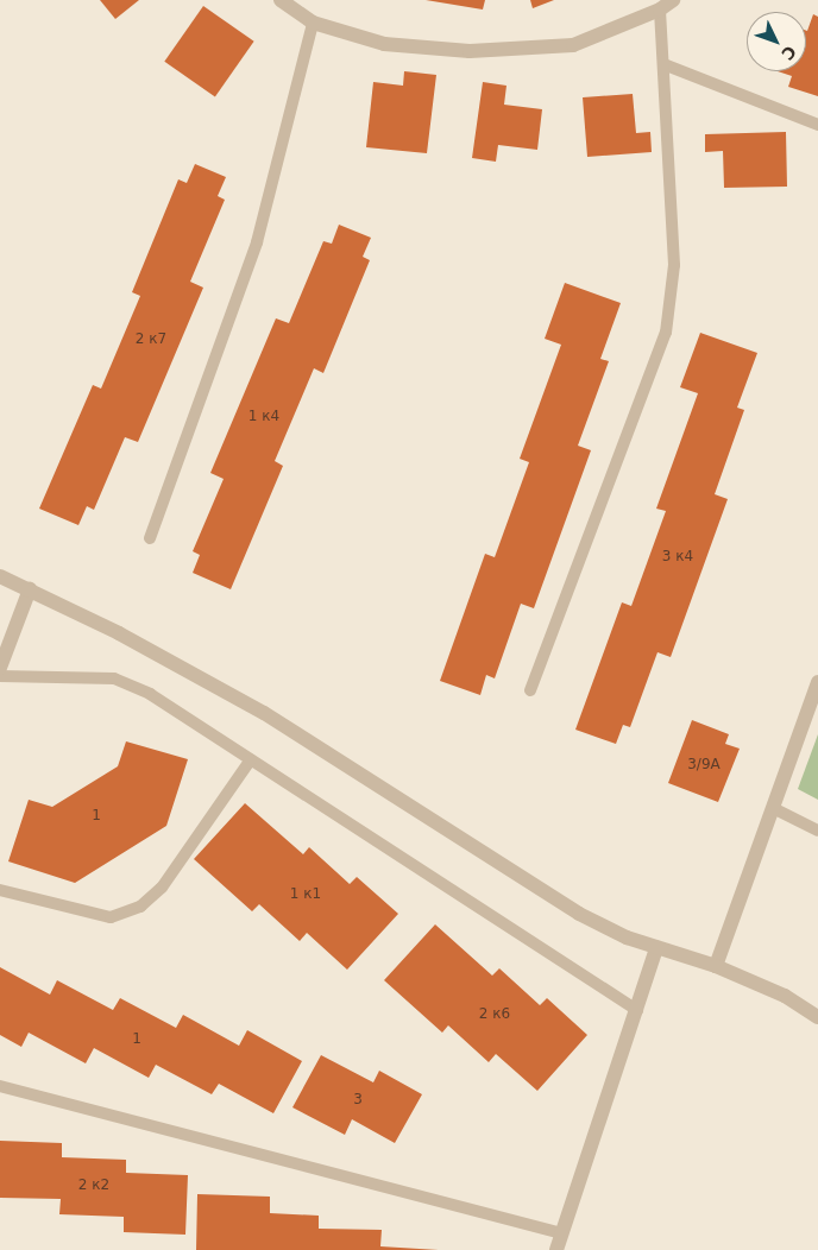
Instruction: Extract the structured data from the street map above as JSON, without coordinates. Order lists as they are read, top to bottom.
{
  "house_numbers": [
    "2 к7",
    "1 к4",
    "3 к4",
    "3/9А",
    "1",
    "1 к1",
    "2 к6",
    "1",
    "3",
    "2 к2"
  ],
  "north": "bottom right"
}
